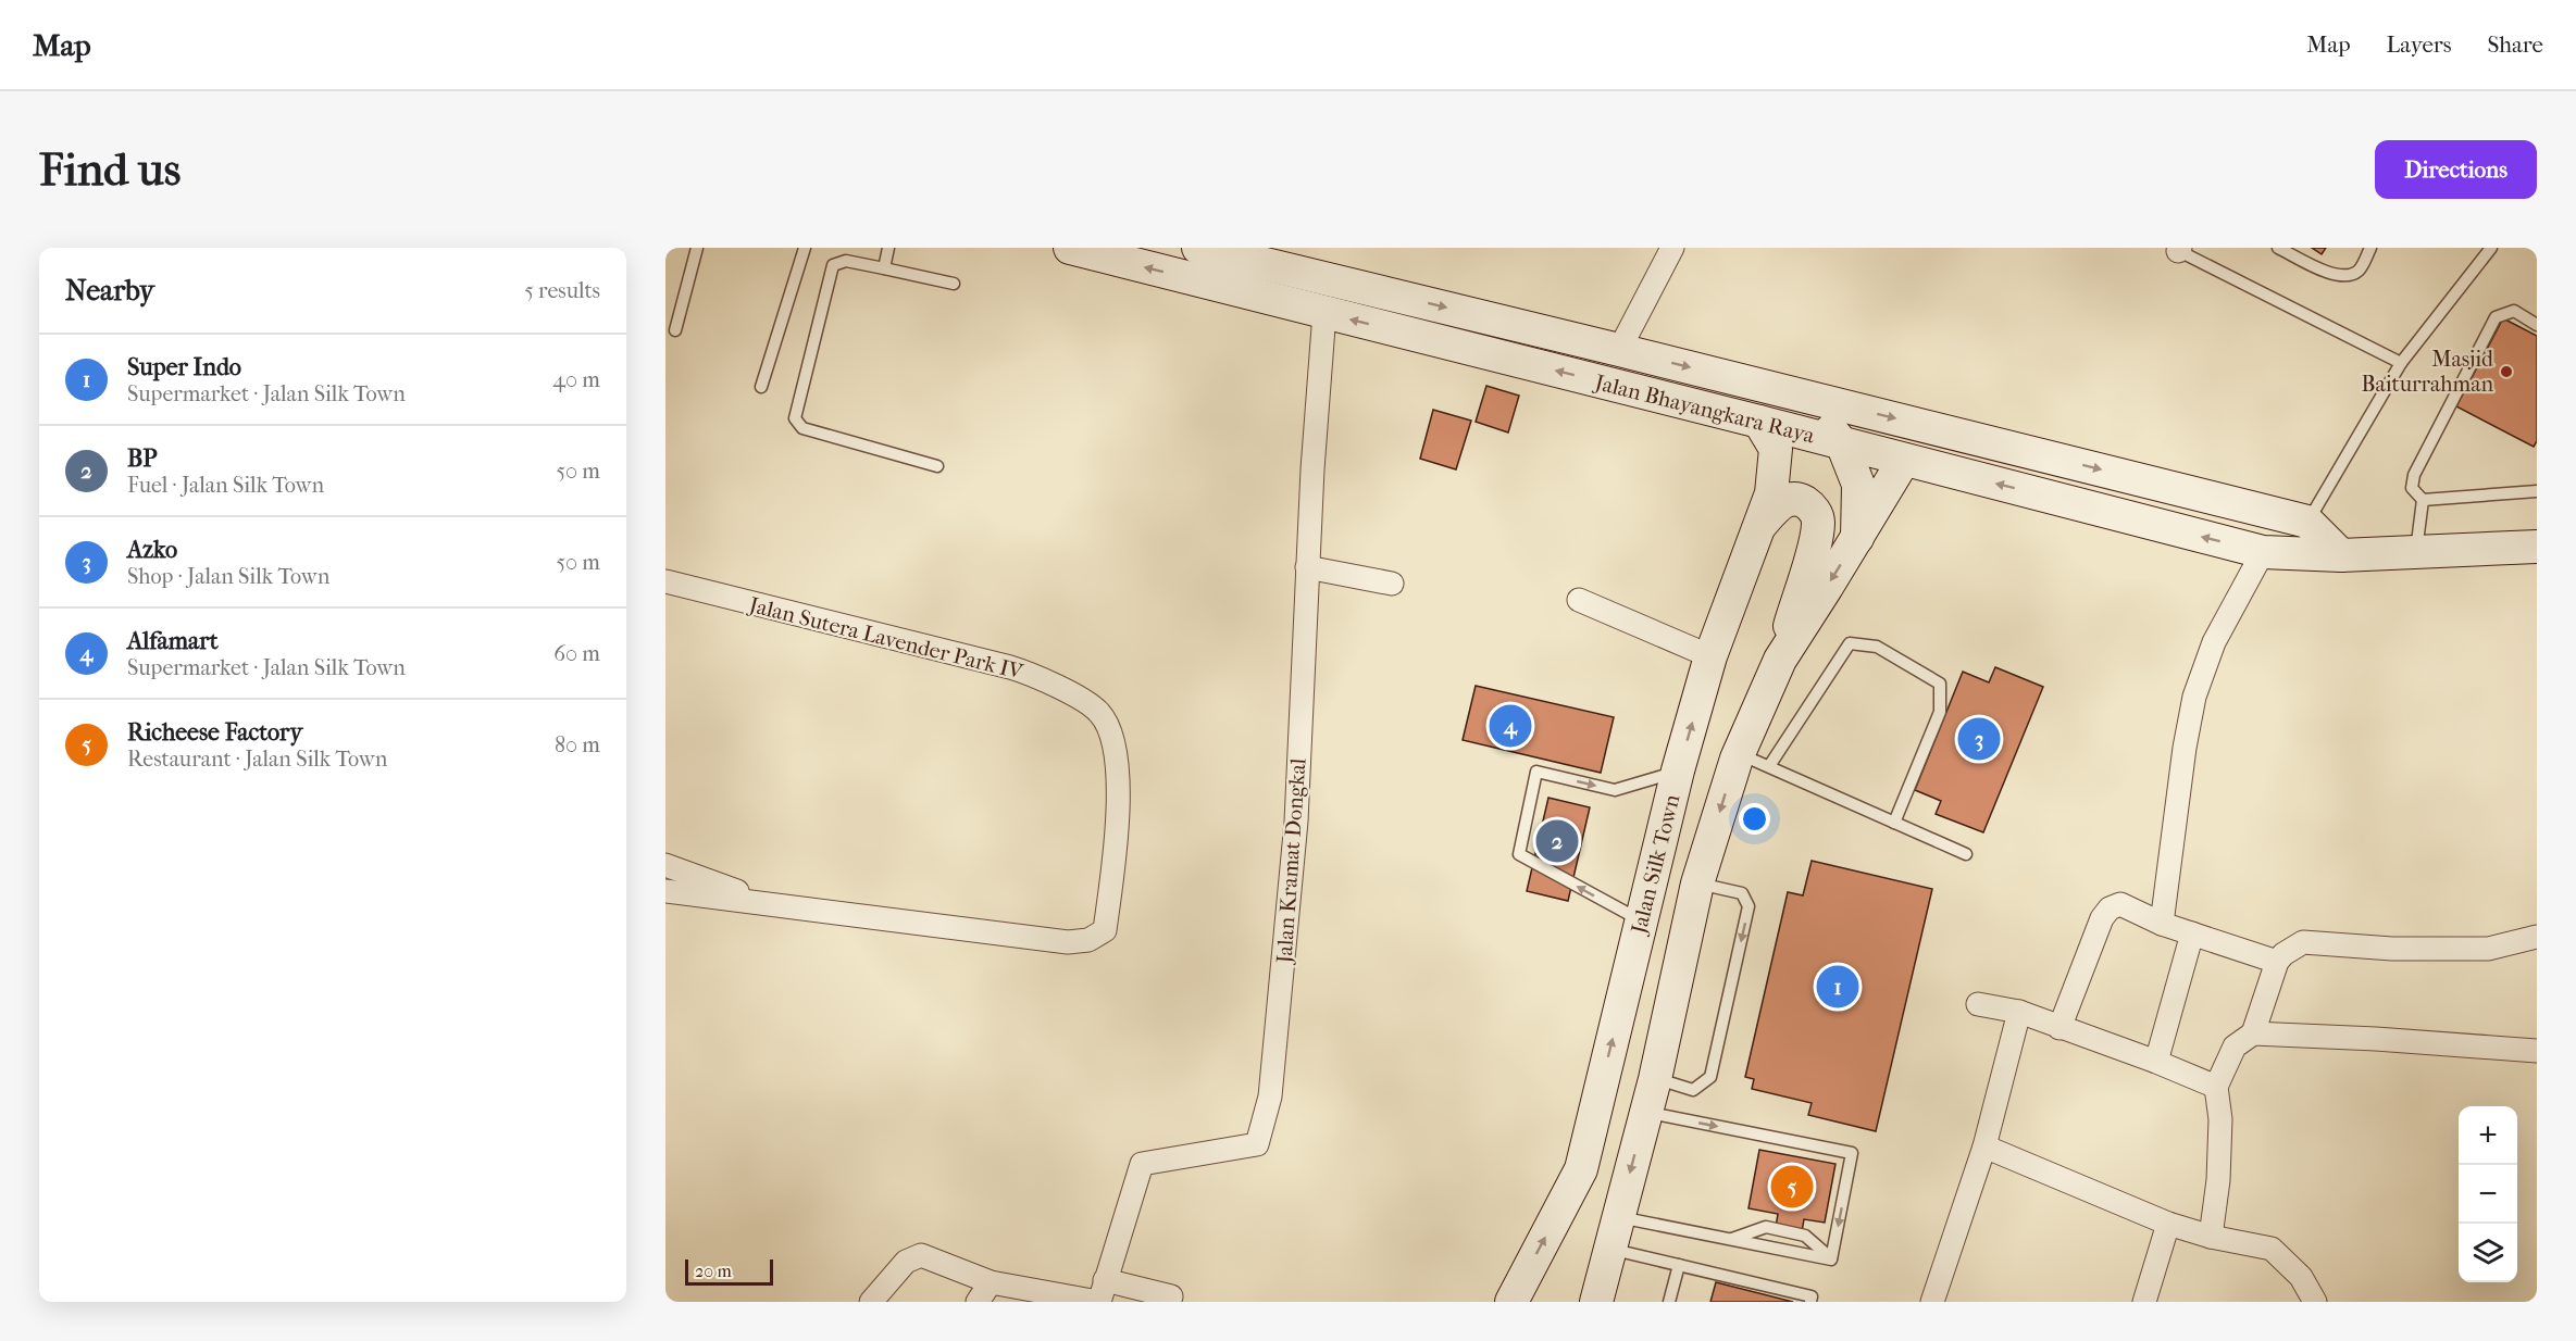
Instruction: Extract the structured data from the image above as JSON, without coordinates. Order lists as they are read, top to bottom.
{
  "streets": {
    "main road": ["Jalan Bhayangkara Raya", "Jalan Silk Town"],
    "street": ["Jalan Sutera Lavender Park IV", "Jalan Kramat Dongkal"]
  },
  "crossings": [
    ["Jalan Bhayangkara Raya", "Jalan Kramat Dongkal"],
    ["Jalan Bhayangkara Raya", "Jalan Silk Town"]
  ],
  "places": ["Masjid Baiturrahman"],
  "scale_bar": "20 m",
  "page": {
    "header": "Map",
    "nav": ["Map", "Layers", "Share"],
    "buttons": "Directions",
    "title": "Find us",
    "heading": ["Nearby", "5 results"],
    "list": [
      {
        "mark": "1",
        "name": "Super Indo",
        "note": "Supermarket · Jalan Silk Town",
        "value": "40 m"
      },
      {
        "mark": "2",
        "name": "BP",
        "note": "Fuel · Jalan Silk Town",
        "value": "50 m"
      },
      {
        "mark": "3",
        "name": "Azko",
        "note": "Shop · Jalan Silk Town",
        "value": "50 m"
      },
      {
        "mark": "4",
        "name": "Alfamart",
        "note": "Supermarket · Jalan Silk Town",
        "value": "60 m"
      },
      {
        "mark": "5",
        "name": "Richeese Factory",
        "note": "Restaurant · Jalan Silk Town",
        "value": "80 m"
      }
    ],
    "pins": [
      "4",
      "3",
      "2",
      "1",
      "5"
    ],
    "map_buttons": ["+", "−"],
    "scale": "20 m"
  }
}
